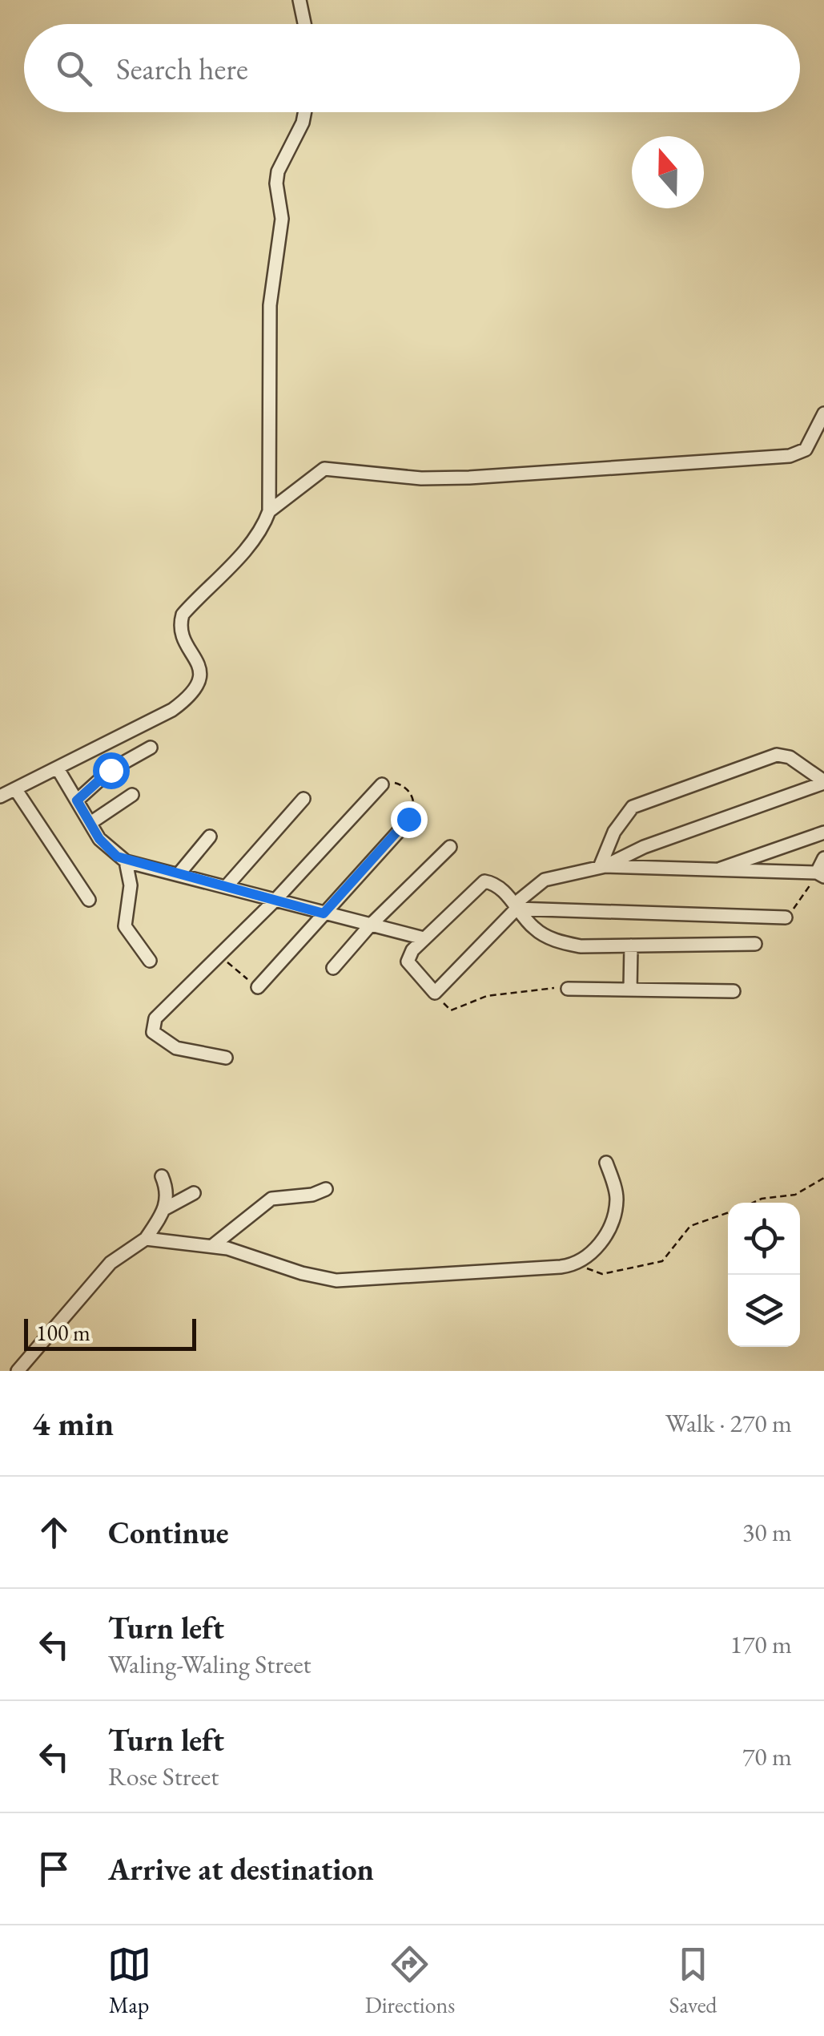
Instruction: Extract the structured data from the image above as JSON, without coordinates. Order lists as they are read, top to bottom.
{
  "scale_bar": "100 m",
  "north": "top",
  "page": {
    "search": "Search here",
    "scale": "100 m",
    "heading": ["4 min", "Walk · 270 m"],
    "list": [
      ["Continue", "30 m"],
      ["Turn left", "Waling-Waling Street", "170 m"],
      ["Turn left", "Rose Street", "70 m"],
      "Arrive at destination"
    ],
    "nav": ["Map", "Directions", "Saved"]
  }
}
